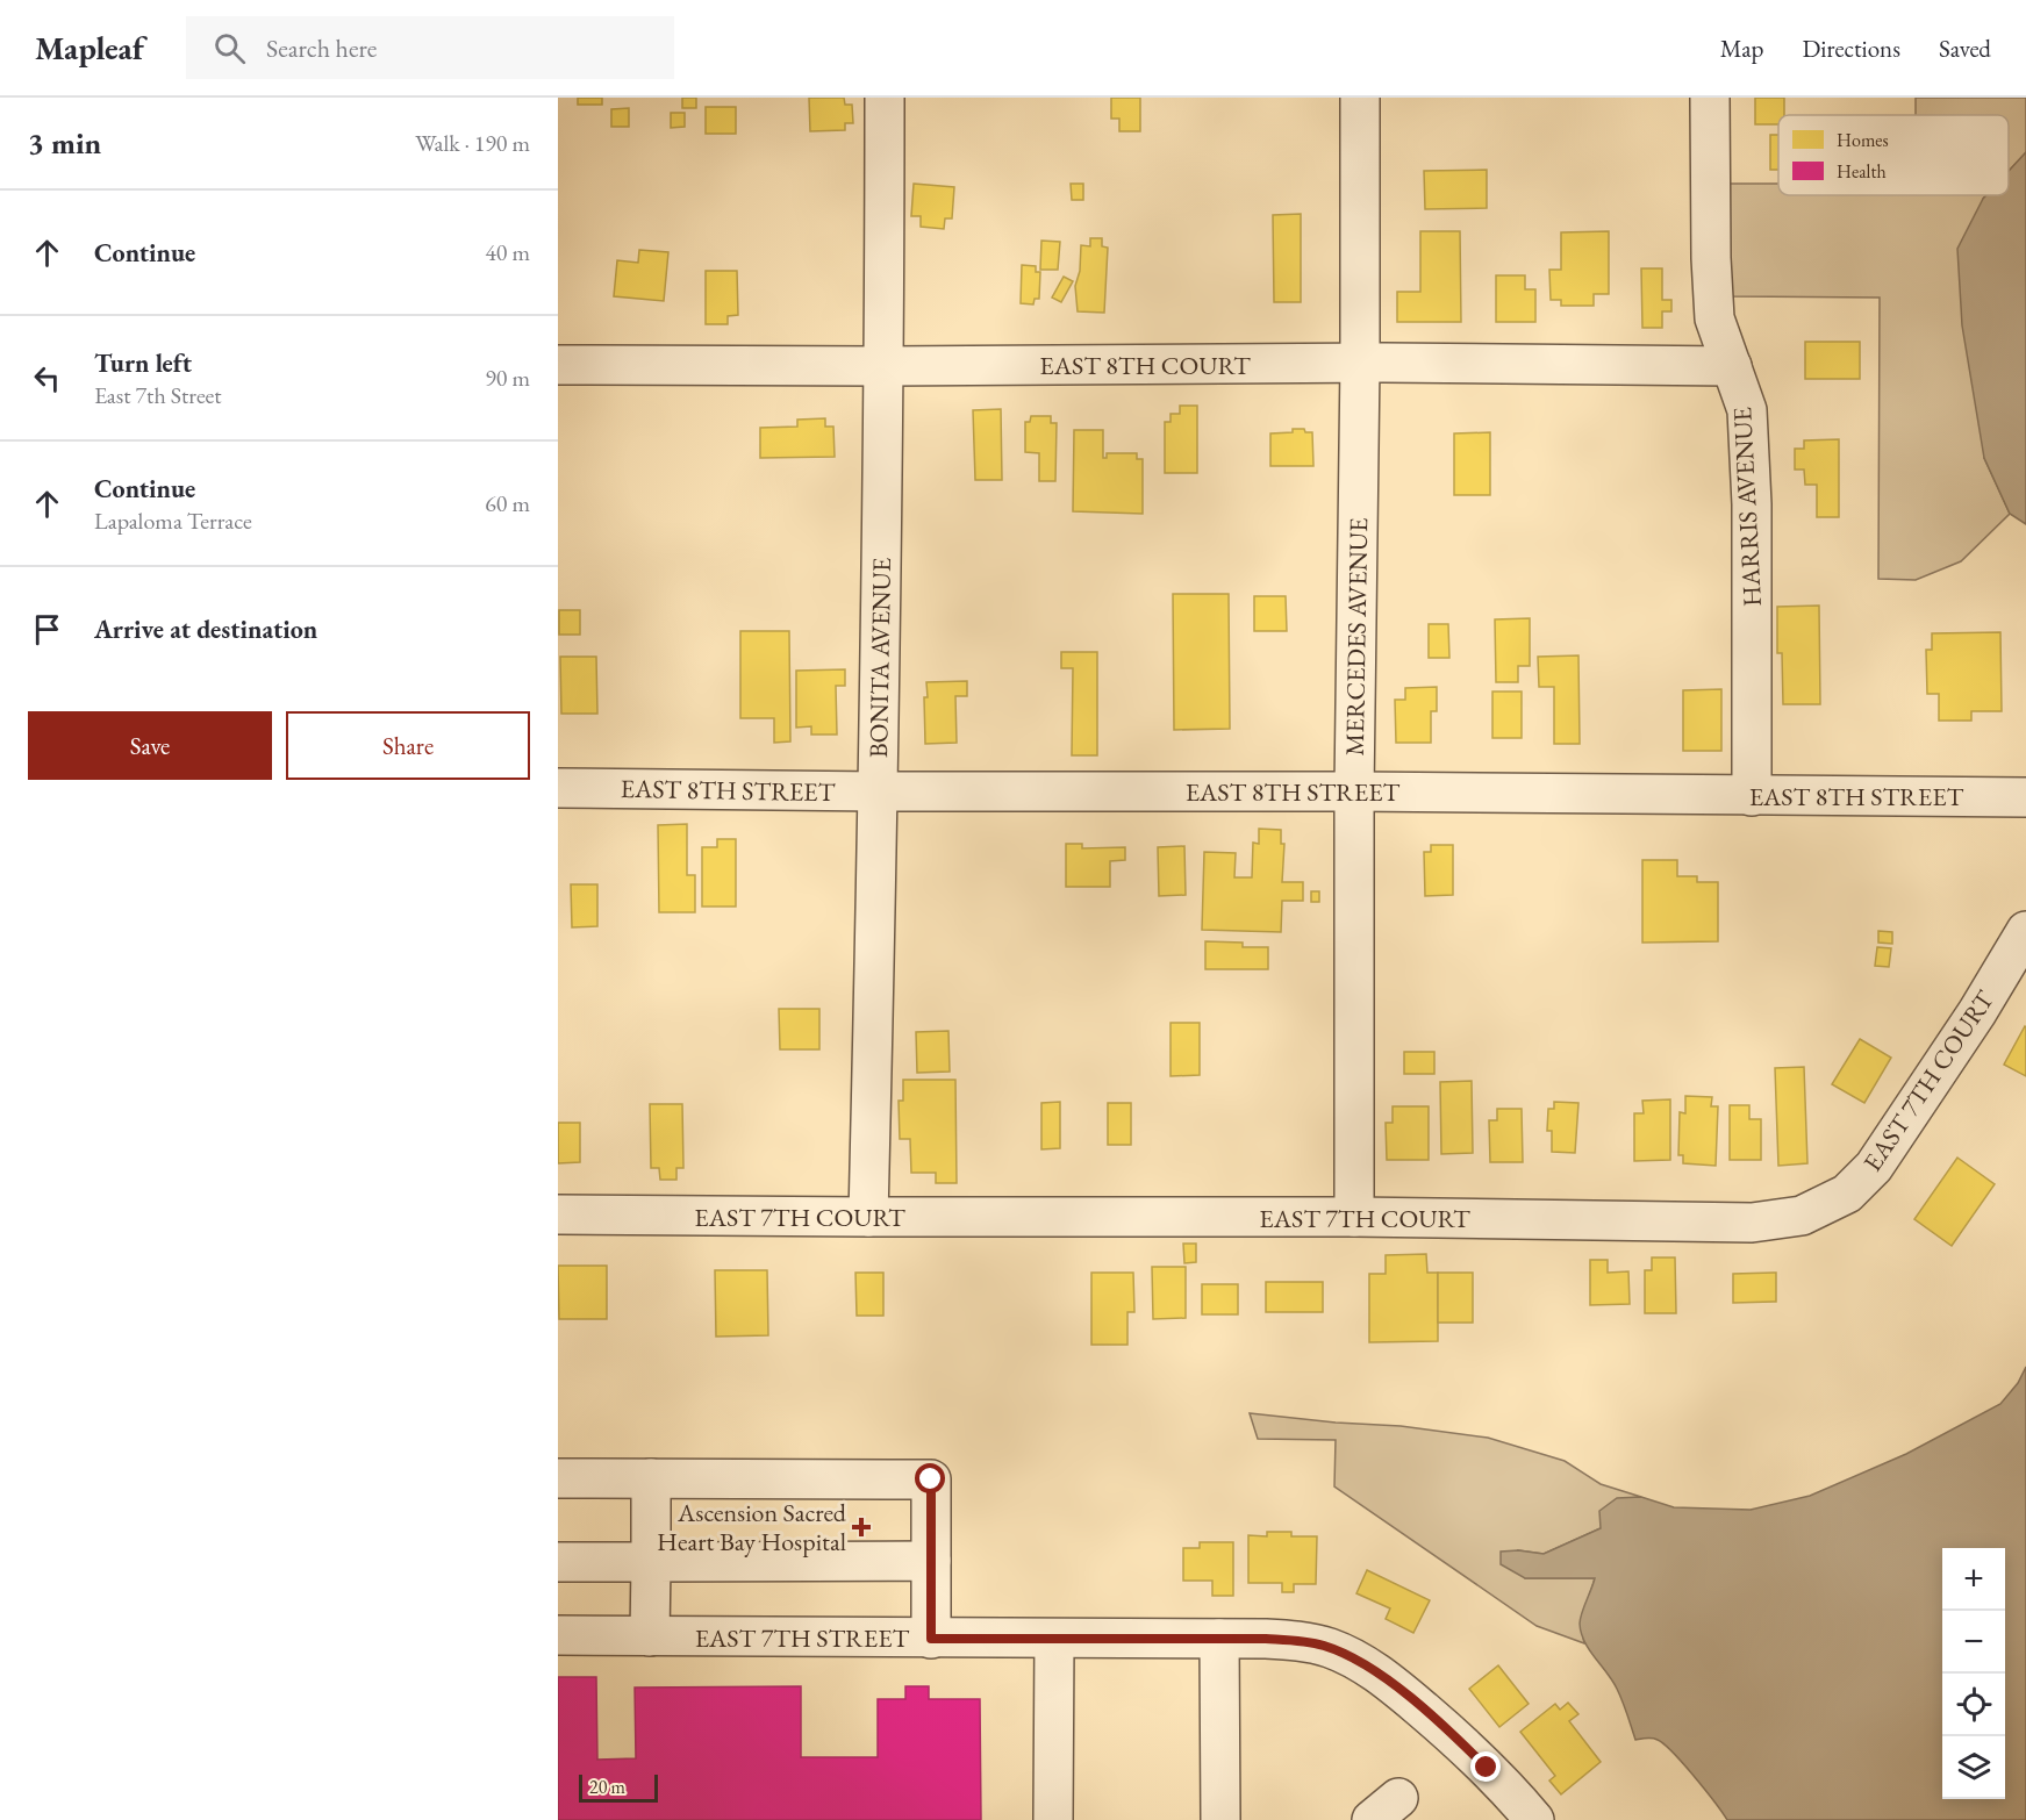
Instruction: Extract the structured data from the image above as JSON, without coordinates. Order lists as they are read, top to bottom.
{
  "streets": {
    "street": [
      "EAST 8TH COURT",
      "HARRIS AVENUE",
      "MERCEDES AVENUE",
      "BONITA AVENUE",
      "EAST 8TH STREET",
      "EAST 7TH COURT",
      "EAST 7TH STREET"
    ]
  },
  "crossings": [
    ["EAST 8TH COURT", "HARRIS AVENUE"],
    ["EAST 8TH COURT", "MERCEDES AVENUE"],
    ["EAST 8TH COURT", "BONITA AVENUE"],
    ["HARRIS AVENUE", "EAST 8TH STREET"],
    ["MERCEDES AVENUE", "EAST 8TH STREET"],
    ["MERCEDES AVENUE", "EAST 7TH COURT"],
    ["BONITA AVENUE", "EAST 8TH STREET"],
    ["BONITA AVENUE", "EAST 7TH COURT"]
  ],
  "places": {
    "health": ["Ascension Sacred Heart Bay Hospital"]
  },
  "legend": ["Homes", "Health"],
  "scale_bar": "20 m",
  "page": {
    "header": "Mapleaf",
    "search": "Search here",
    "nav": ["Map", "Directions", "Saved"],
    "heading": ["3 min", "Walk · 190 m"],
    "list": [
      ["Continue", "40 m"],
      ["Turn left", "East 7th Street", "90 m"],
      ["Continue", "Lapaloma Terrace", "60 m"],
      "Arrive at destination"
    ],
    "buttons": ["Save", "Share"],
    "map_buttons": ["+", "−"],
    "scale": "20 m"
  }
}
